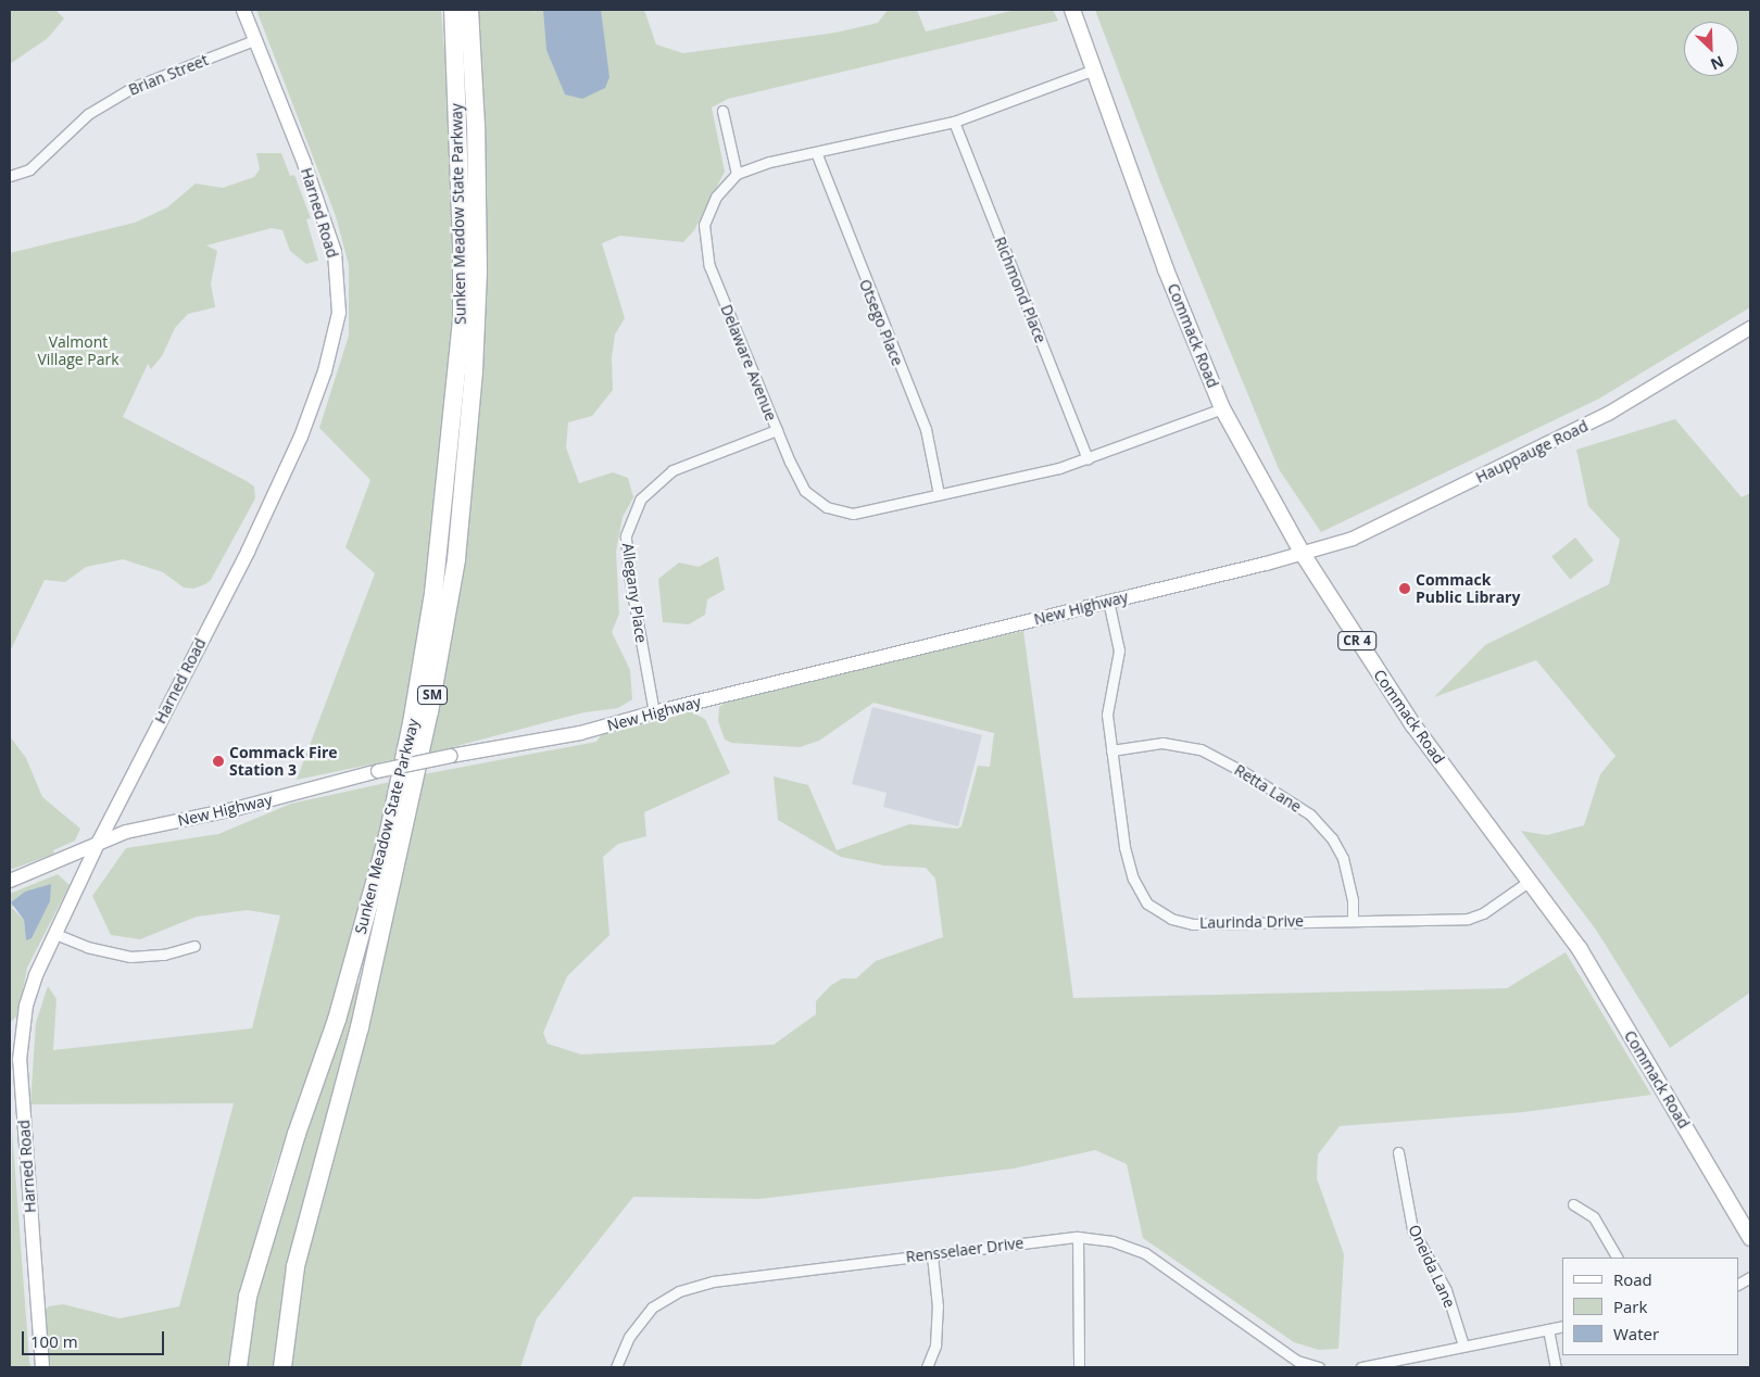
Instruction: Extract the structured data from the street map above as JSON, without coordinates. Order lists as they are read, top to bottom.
{
  "streets": {
    "highway": ["Sunken Meadow State Parkway", "SM"],
    "main road": ["Commack Road", "CR 4"],
    "street": [
      "Brian Street",
      "Harned Road",
      "Richmond Place",
      "Otsego Place",
      "Delaware Avenue",
      "Hauppauge Road",
      "Allegany Place",
      "New Highway",
      "Retta Lane",
      "Laurinda Drive",
      "Rensselaer Drive",
      "Oneida Lane"
    ]
  },
  "crossings": [
    ["Brian Street", "Harned Road"],
    ["Harned Road", "New Highway"],
    ["Richmond Place", "Delaware Avenue"],
    ["Otsego Place", "Delaware Avenue"],
    ["Commack Road", "Delaware Avenue"],
    ["Commack Road", "Hauppauge Road"],
    ["Commack Road", "New Highway"],
    ["Commack Road", "Laurinda Drive"],
    ["Delaware Avenue", "Allegany Place"],
    ["Hauppauge Road", "New Highway"],
    ["Allegany Place", "New Highway"],
    ["New Highway", "Laurinda Drive"],
    ["Retta Lane", "Laurinda Drive"]
  ],
  "parks": ["Valmont Village Park"],
  "places": ["Commack Public Library", "Commack Fire Station 3"],
  "legend": ["Road", "Park", "Water"],
  "scale_bar": "100 m",
  "north": "bottom right"
}
